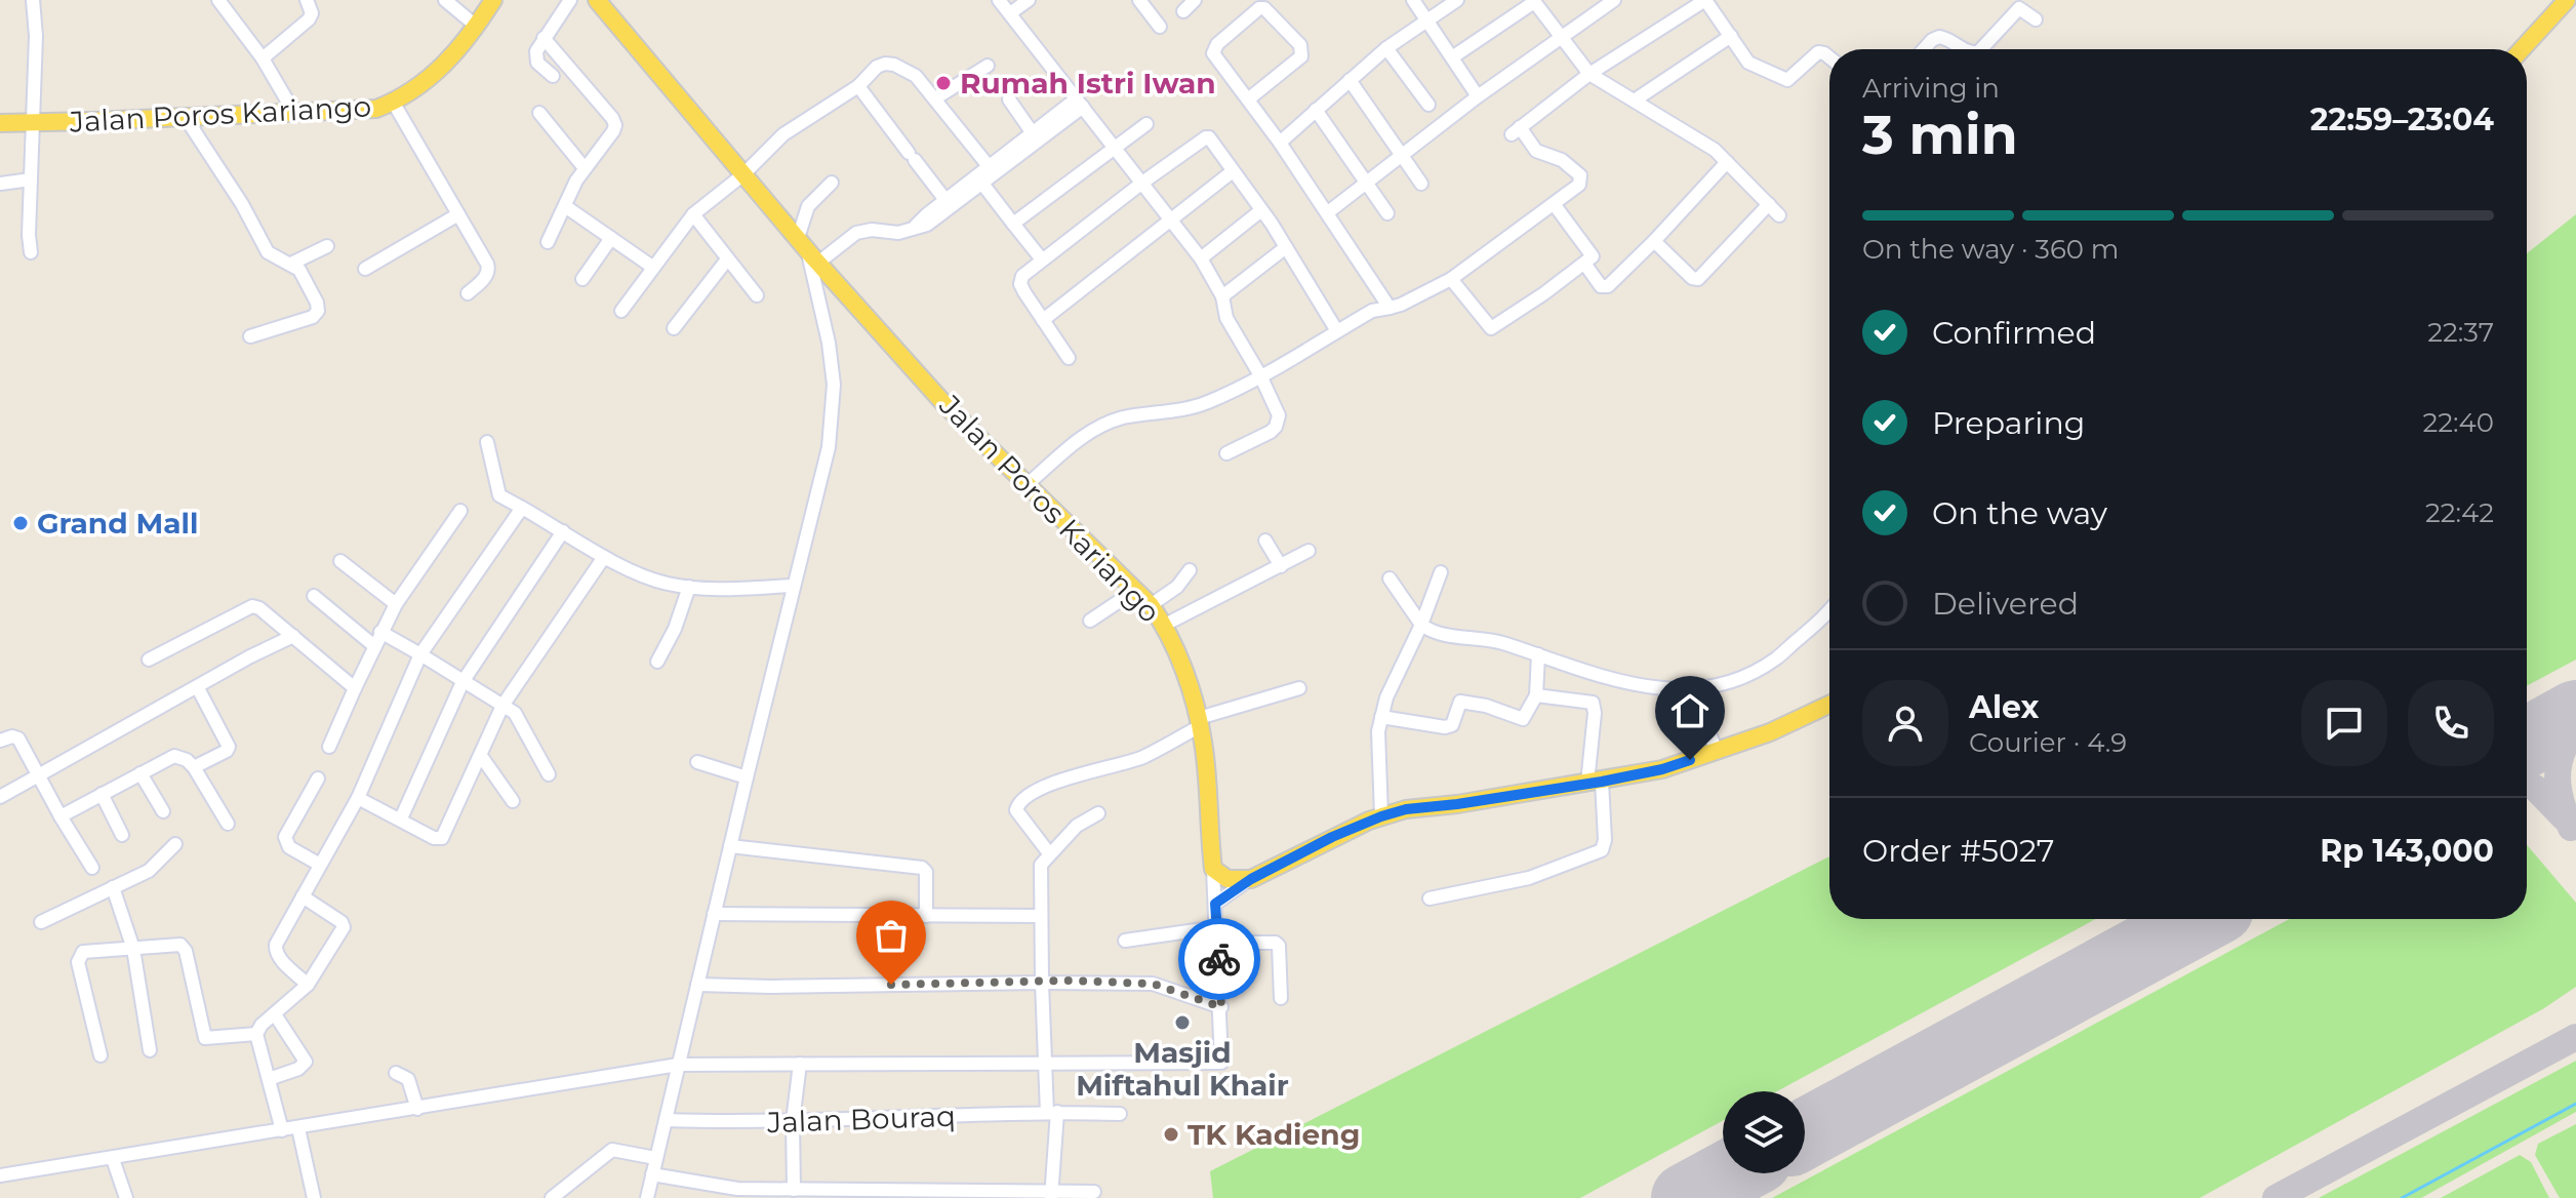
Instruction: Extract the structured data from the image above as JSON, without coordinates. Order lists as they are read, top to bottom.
{
  "streets": {
    "main road": ["Jalan Poros Kariango"],
    "street": ["Jalan Bouraq"]
  },
  "places": [
    "Rumah Istri Iwan",
    "Grand Mall",
    "Masjid Miftahul Khair",
    "TK Kadieng"
  ],
  "page": {
    "heading": ["3 min", "Arriving in", "22:59–23:04"],
    "panel": [
      "Alex",
      "Courier · 4.9",
      "Order #5027",
      "Rp 143,000"
    ],
    "bar": "On the way · 360 m",
    "list": [
      ["Confirmed", "22:37"],
      ["Preparing", "22:40"],
      ["On the way", "22:42"],
      "Delivered"
    ]
  }
}
